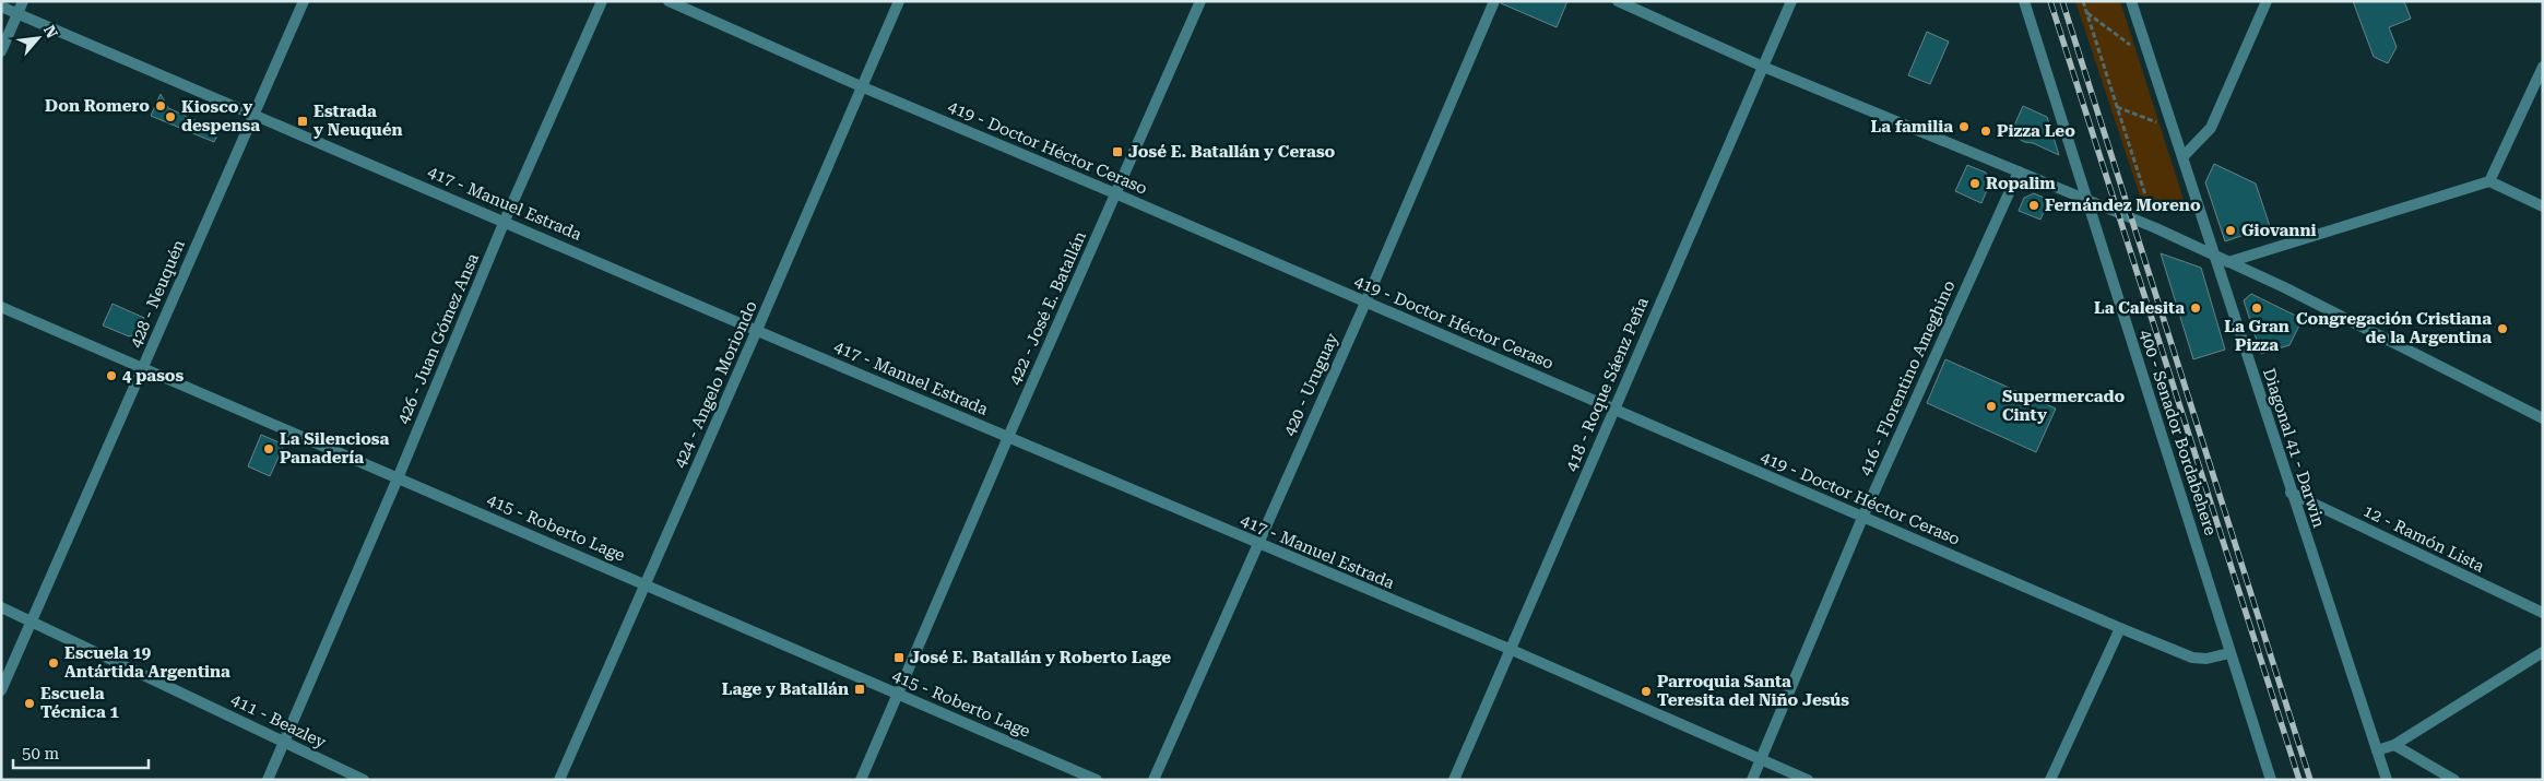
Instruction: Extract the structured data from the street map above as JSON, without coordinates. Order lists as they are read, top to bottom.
{
  "streets": {
    "street": [
      "419 - Doctor Héctor Ceraso",
      "417 - Manuel Estrada",
      "428 - Neuquén",
      "422 - José E. Batallán",
      "426 - Juan Gómez Ansa",
      "416 - Florentino Ameghino",
      "424 - Angelo Moriondo",
      "420 - Uruguay",
      "418 - Roque Sáenz Peña",
      "400 - Senador Bordabehere",
      "Diagonal 41 - Darwin",
      "415 - Roberto Lage",
      "12 - Ramón Lista",
      "411 - Beazley"
    ]
  },
  "crossings": [
    ["419 - Doctor Héctor Ceraso", "422 - José E. Batallán"],
    ["419 - Doctor Héctor Ceraso", "416 - Florentino Ameghino"],
    ["419 - Doctor Héctor Ceraso", "424 - Angelo Moriondo"],
    ["419 - Doctor Héctor Ceraso", "420 - Uruguay"],
    ["419 - Doctor Héctor Ceraso", "418 - Roque Sáenz Peña"],
    ["419 - Doctor Héctor Ceraso", "400 - Senador Bordabehere"],
    ["417 - Manuel Estrada", "428 - Neuquén"],
    ["417 - Manuel Estrada", "422 - José E. Batallán"],
    ["417 - Manuel Estrada", "426 - Juan Gómez Ansa"],
    ["417 - Manuel Estrada", "416 - Florentino Ameghino"],
    ["417 - Manuel Estrada", "424 - Angelo Moriondo"],
    ["417 - Manuel Estrada", "420 - Uruguay"],
    ["417 - Manuel Estrada", "418 - Roque Sáenz Peña"],
    ["428 - Neuquén", "415 - Roberto Lage"],
    ["428 - Neuquén", "411 - Beazley"],
    ["422 - José E. Batallán", "415 - Roberto Lage"],
    ["426 - Juan Gómez Ansa", "415 - Roberto Lage"],
    ["426 - Juan Gómez Ansa", "411 - Beazley"],
    ["424 - Angelo Moriondo", "415 - Roberto Lage"],
    ["Diagonal 41 - Darwin", "12 - Ramón Lista"]
  ],
  "places": {
    "other": [
      "Don Romero",
      "Kiosco y despensa",
      "La familia",
      "Pizza Leo",
      "Ropalim",
      "Fernández Moreno",
      "Giovanni",
      "La Calesita",
      "La Gran Pizza",
      "Congregación Cristiana de la Argentina",
      "4 pasos",
      "Supermercado Cinty",
      "La Silenciosa Panadería",
      "Escuela 19 Antártida Argentina",
      "Parroquia Santa Teresita del Niño Jesús",
      "Escuela Técnica 1"
    ],
    "transit": [
      "Estrada y Neuquén",
      "José E. Batallán y Ceraso",
      "José E. Batallán y Roberto Lage",
      "Lage y Batallán"
    ]
  },
  "scale_bar": "50 m",
  "north": "top right"
}
